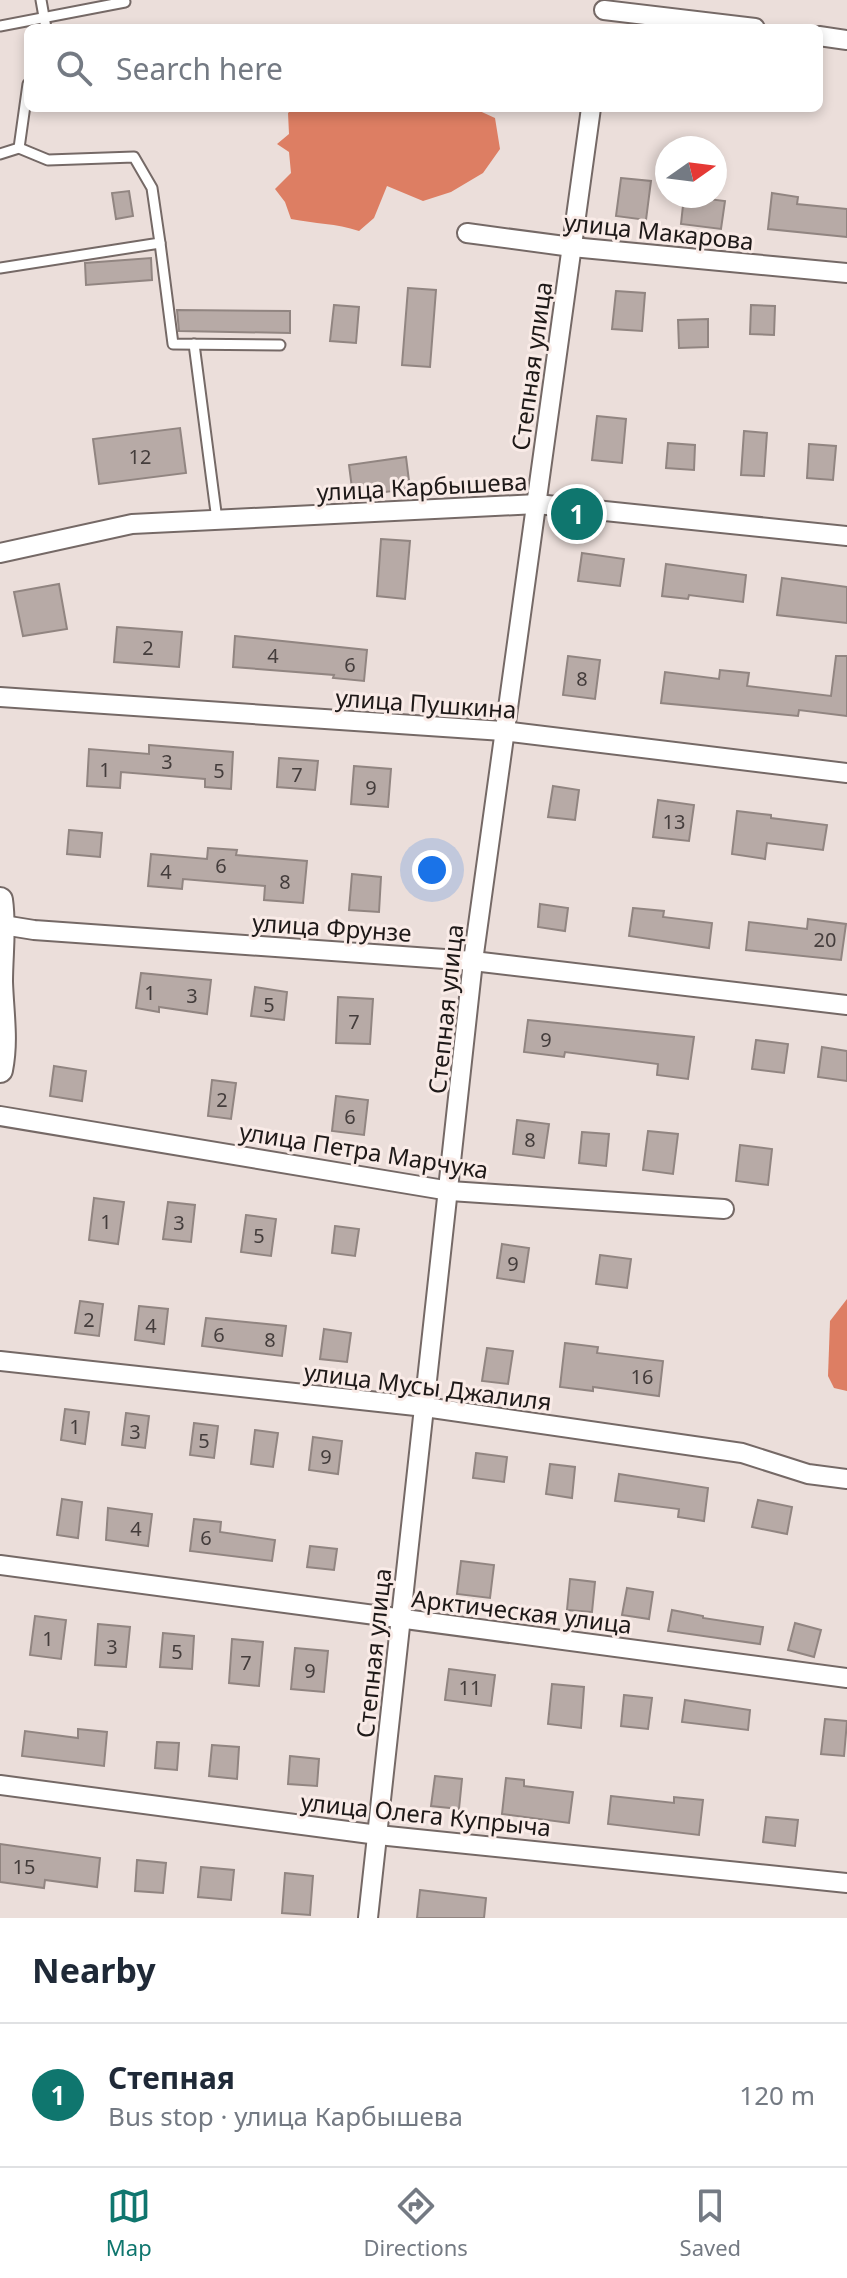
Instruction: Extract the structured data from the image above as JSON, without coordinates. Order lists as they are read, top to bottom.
{
  "streets": {
    "street": [
      "улица Макарова",
      "Степная улица",
      "улица Карбышева",
      "улица Пушкина",
      "улица Фрунзе",
      "улица Петра Марчука",
      "улица Мусы Джалиля",
      "Арктическая улица",
      "улица Олега Купрыча"
    ]
  },
  "crossings": [
    ["улица Макарова", "Степная улица"],
    ["Степная улица", "улица Карбышева"],
    ["Степная улица", "улица Пушкина"],
    ["Степная улица", "улица Фрунзе"],
    ["Степная улица", "улица Петра Марчука"],
    ["Степная улица", "улица Мусы Джалиля"],
    ["Степная улица", "Арктическая улица"],
    ["Степная улица", "улица Олега Купрыча"]
  ],
  "house_numbers": [
    "12",
    "2",
    "4",
    "6",
    "8",
    "3",
    "1",
    "5",
    "7",
    "9",
    "13",
    "6",
    "4",
    "8",
    "20",
    "1",
    "3",
    "5",
    "7",
    "9",
    "2",
    "6",
    "8",
    "1",
    "3",
    "5",
    "9",
    "2",
    "4",
    "6",
    "8",
    "16",
    "1",
    "3",
    "5",
    "9",
    "4",
    "6",
    "1",
    "3",
    "5",
    "7",
    "9",
    "11",
    "15"
  ],
  "north": "right",
  "page": {
    "search": "Search here",
    "pins": "1",
    "heading": "Nearby",
    "list": [
      {
        "mark": "1",
        "name": "Степная",
        "note": "Bus stop · улица Карбышева",
        "value": "120 m"
      }
    ],
    "nav": ["Map", "Directions", "Saved"]
  }
}
